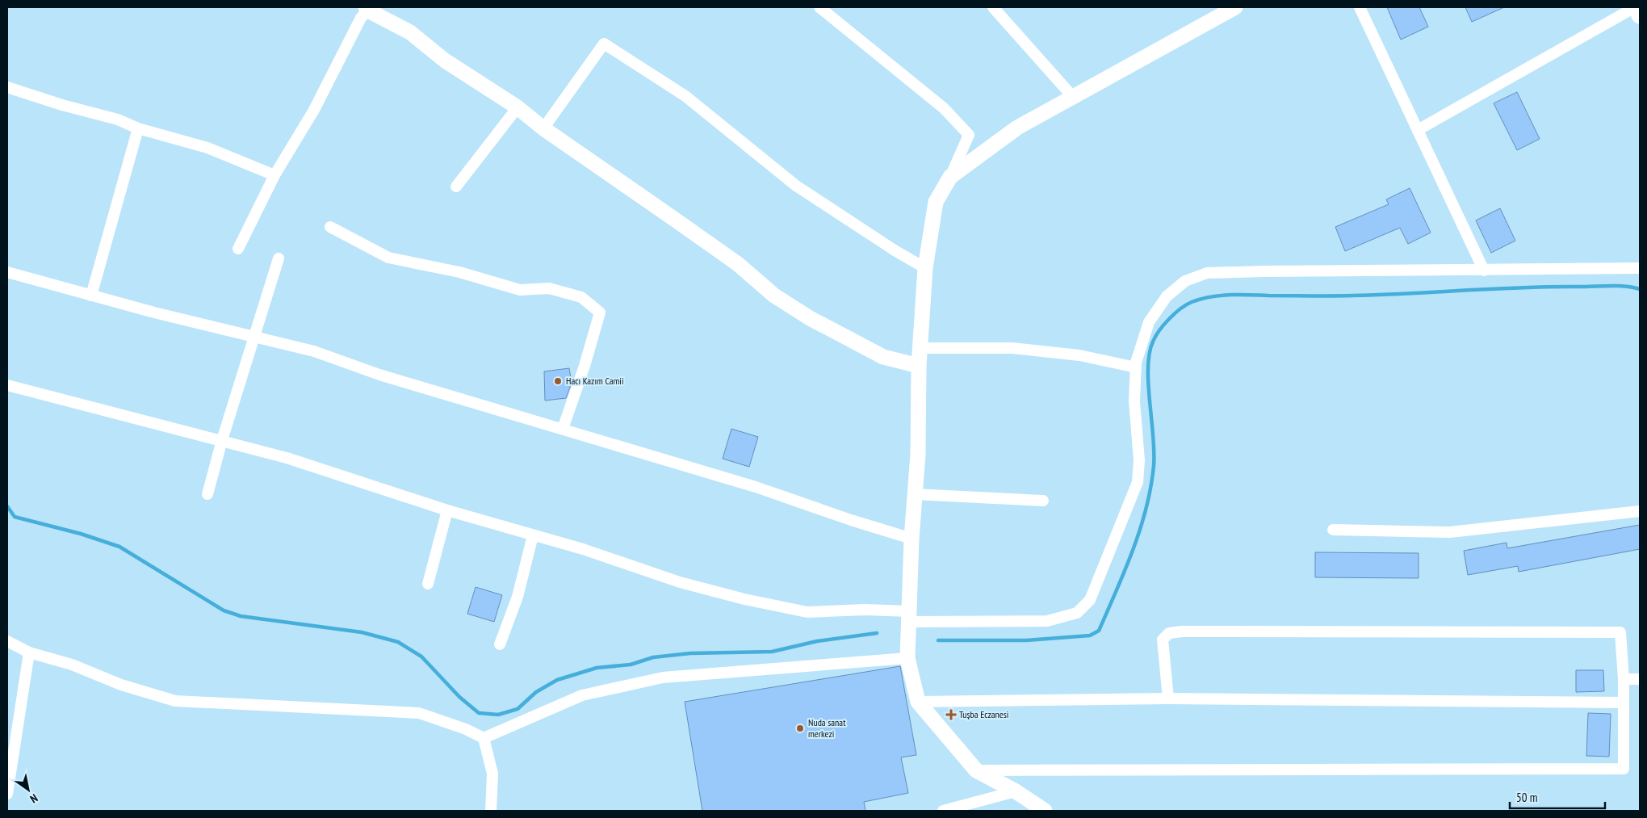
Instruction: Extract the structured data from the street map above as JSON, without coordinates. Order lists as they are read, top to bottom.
{
  "places": {
    "other": ["Hacı Kazım Camii", "Nuda sanat merkezi"],
    "health": ["Tuşba Eczanesi"]
  },
  "scale_bar": "50 m",
  "north": "bottom right"
}
